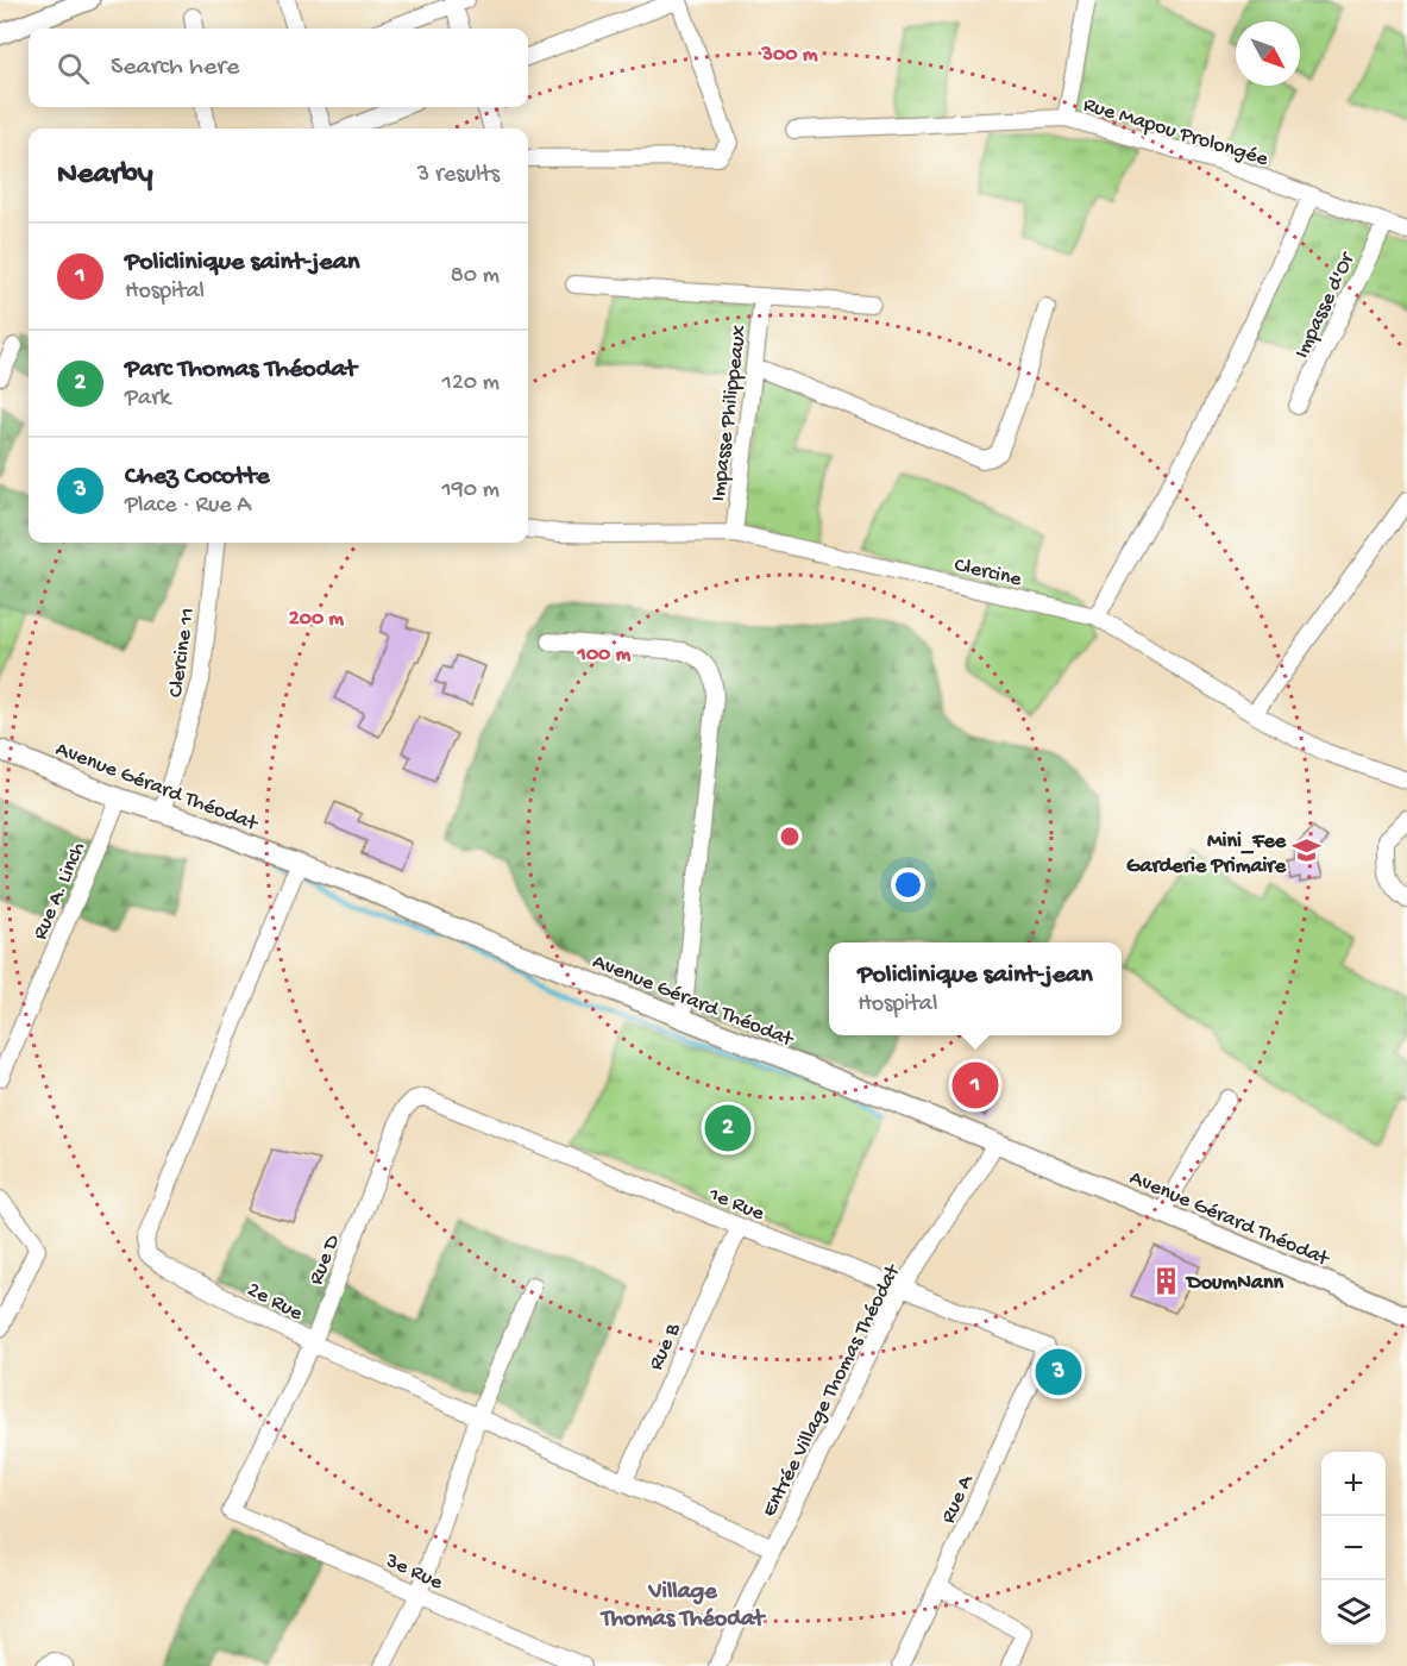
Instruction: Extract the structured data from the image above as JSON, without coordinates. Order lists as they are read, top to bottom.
{
  "streets": {
    "street": [
      "Rue Mapou Prolongée",
      "Impasse d'Or",
      "Impasse Philippeaux",
      "Clercine",
      "Clercine 11",
      "Avenue Gérard Théodat",
      "Rue A. Linch",
      "1e Rue",
      "Rue D",
      "2e Rue",
      "Rue B",
      "Entrée Village Thomas Théodat",
      "Rue A",
      "3e Rue"
    ]
  },
  "crossings": [
    ["Rue Mapou Prolongée", "Impasse d'Or"],
    ["Impasse Philippeaux", "Clercine"],
    ["Clercine 11", "Avenue Gérard Théodat"],
    ["Avenue Gérard Théodat", "Rue A. Linch"],
    ["Avenue Gérard Théodat", "2e Rue"],
    ["Avenue Gérard Théodat", "Entrée Village Thomas Théodat"],
    ["1e Rue", "Rue D"],
    ["1e Rue", "Rue B"],
    ["1e Rue", "Entrée Village Thomas Théodat"],
    ["1e Rue", "Rue A"],
    ["Rue D", "2e Rue"],
    ["Rue D", "3e Rue"],
    ["2e Rue", "Rue B"],
    ["2e Rue", "Entrée Village Thomas Théodat"]
  ],
  "districts": ["Village Thomas Théodat"],
  "places": {
    "school or university": ["Mini_Fee Garderie Primaire"],
    "building": ["DoumNann"]
  },
  "north": "bottom right",
  "page": {
    "search": "Search here",
    "heading": ["Nearby", "3 results"],
    "list": [
      {
        "mark": "1",
        "name": "Policlinique saint-jean",
        "note": "Hospital",
        "value": "80 m"
      },
      {
        "mark": "2",
        "name": "Parc Thomas Théodat",
        "note": "Park",
        "value": "120 m"
      },
      {
        "mark": "3",
        "name": "Chez Cocotte",
        "note": "Place · Rue A",
        "value": "190 m"
      }
    ],
    "popup": ["Policlinique saint-jean", "Hospital"],
    "pins": ["1", "2", "3"],
    "map_buttons": ["+", "−"]
  },
  "rings": ["300 m", "200 m", "100 m"]
}
